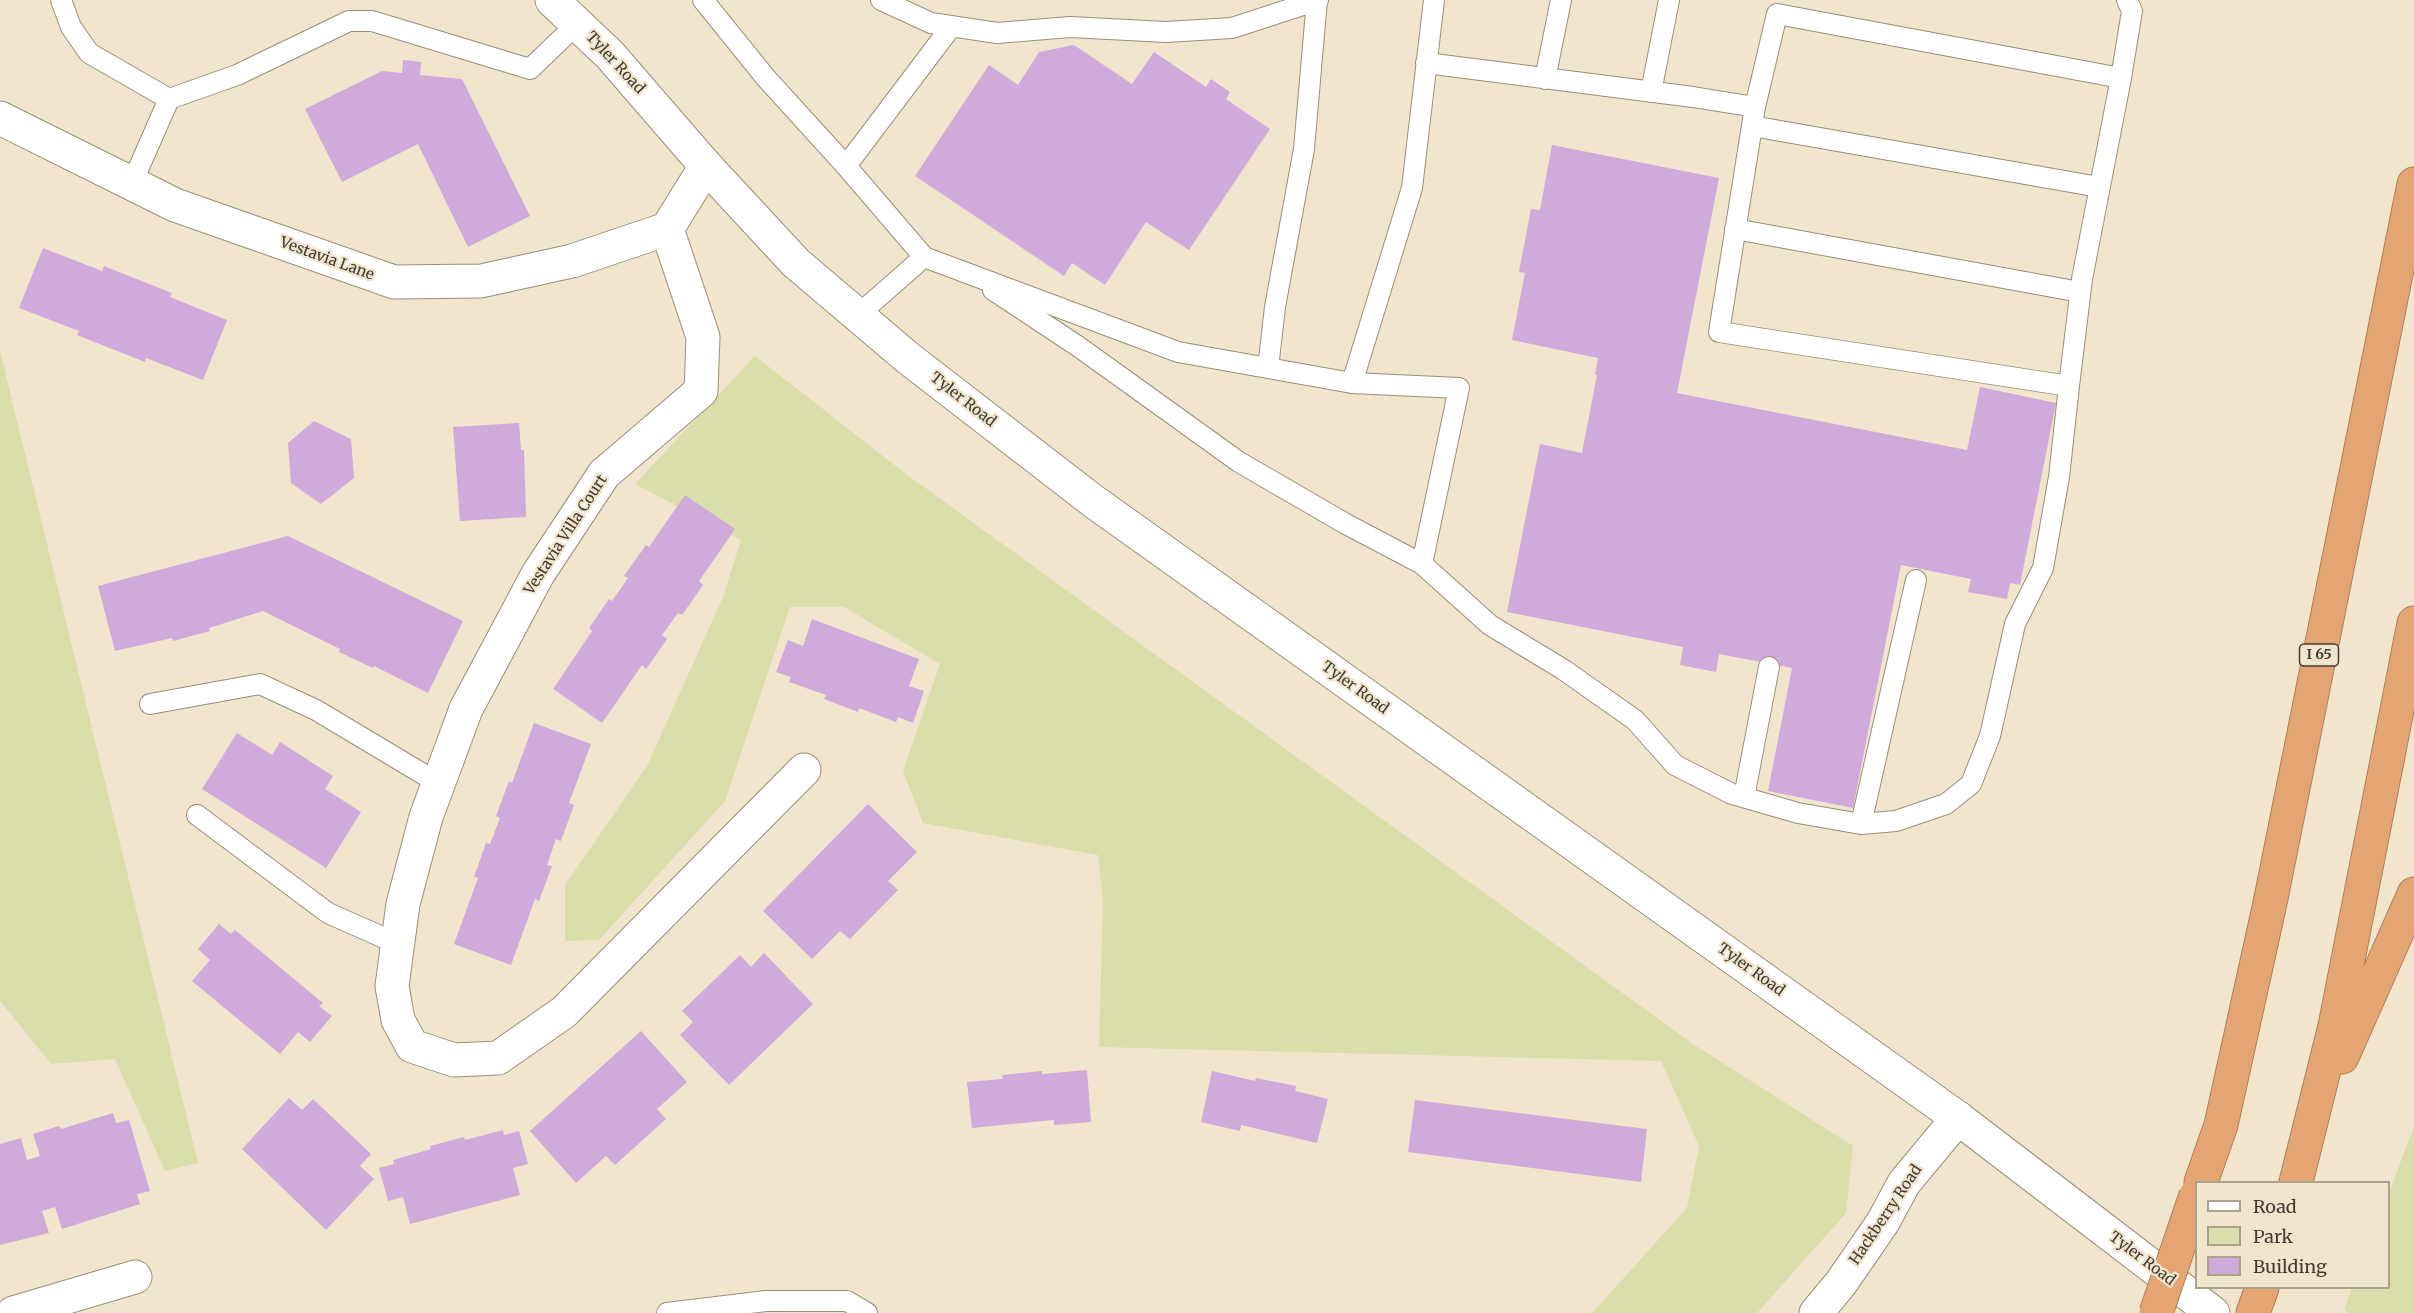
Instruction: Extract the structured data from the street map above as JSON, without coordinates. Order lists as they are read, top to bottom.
{
  "streets": {
    "highway": ["I 65"],
    "street": [
      "Tyler Road",
      "Vestavia Lane",
      "Vestavia Villa Court",
      "Hackberry Road"
    ]
  },
  "crossings": [
    ["Tyler Road", "Hackberry Road"],
    ["Vestavia Lane", "Vestavia Villa Court"]
  ],
  "legend": ["Road", "Park", "Building"]
}
